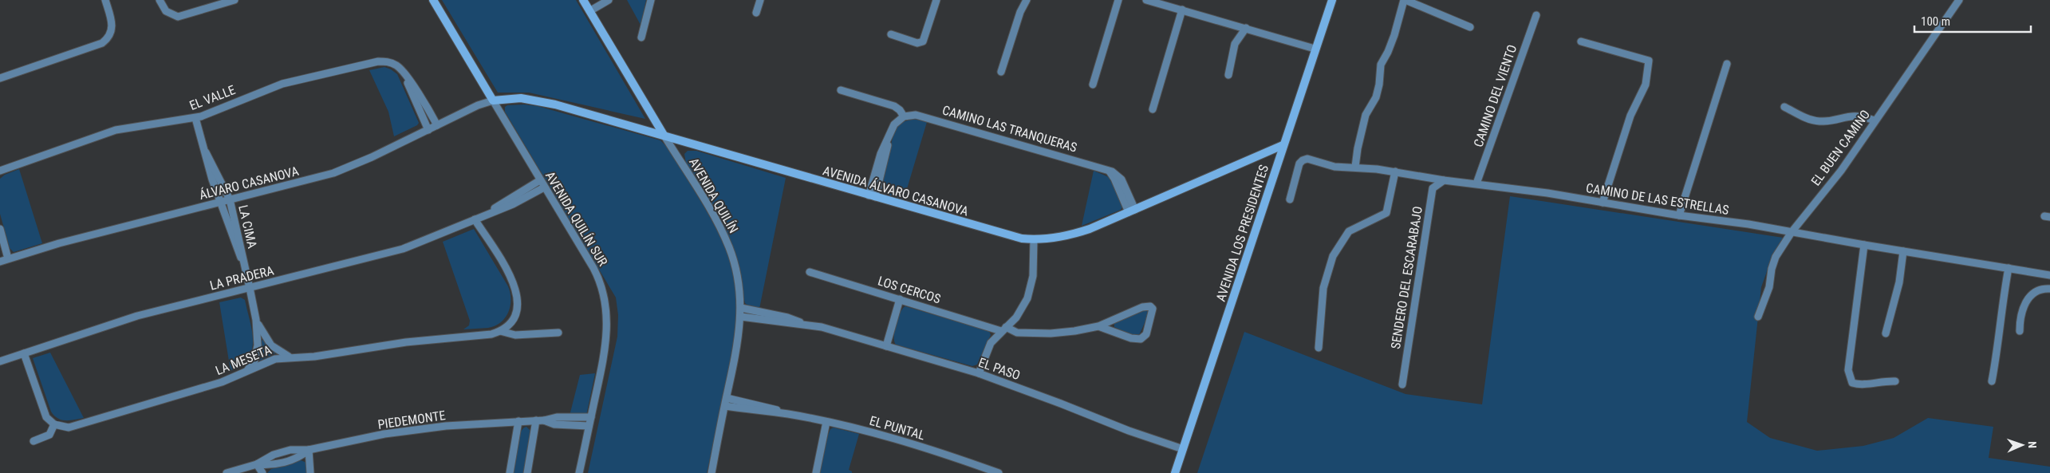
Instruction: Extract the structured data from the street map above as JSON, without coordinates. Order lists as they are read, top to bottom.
{
  "streets": {
    "street": [
      "CAMINO DEL VIENTO",
      "EL VALLE",
      "CAMINO LAS TRANQUERAS",
      "EL BUEN CAMINO",
      "ÁLVARO CASANOVA",
      "AVENIDA ÁLVARO CASANOVA",
      "AVENIDA QUILÍN",
      "CAMINO DE LAS ESTRELLAS",
      "AVENIDA QUILÍN SUR",
      "LA CIMA",
      "AVENIDA LOS PRESIDENTES",
      "LA PRADERA",
      "SENDERO DEL ESCARABAJO",
      "LOS CERCOS",
      "LA MESETA",
      "EL PASO",
      "PIEDEMONTE",
      "EL PUNTAL"
    ]
  },
  "crossings": [
    ["CAMINO DEL VIENTO", "CAMINO DE LAS ESTRELLAS"],
    ["EL VALLE", "ÁLVARO CASANOVA"],
    ["EL VALLE", "LA CIMA"],
    ["CAMINO LAS TRANQUERAS", "AVENIDA ÁLVARO CASANOVA"],
    ["EL BUEN CAMINO", "CAMINO DE LAS ESTRELLAS"],
    ["ÁLVARO CASANOVA", "AVENIDA ÁLVARO CASANOVA"],
    ["ÁLVARO CASANOVA", "AVENIDA QUILÍN SUR"],
    ["ÁLVARO CASANOVA", "LA CIMA"],
    ["AVENIDA ÁLVARO CASANOVA", "AVENIDA QUILÍN"],
    ["AVENIDA ÁLVARO CASANOVA", "AVENIDA QUILÍN SUR"],
    ["AVENIDA ÁLVARO CASANOVA", "AVENIDA LOS PRESIDENTES"],
    ["AVENIDA QUILÍN", "EL PASO"],
    ["AVENIDA QUILÍN", "EL PUNTAL"],
    ["CAMINO DE LAS ESTRELLAS", "SENDERO DEL ESCARABAJO"],
    ["AVENIDA QUILÍN SUR", "LA PRADERA"],
    ["AVENIDA QUILÍN SUR", "PIEDEMONTE"],
    ["LA CIMA", "LA PRADERA"],
    ["LA CIMA", "LA MESETA"],
    ["AVENIDA LOS PRESIDENTES", "EL PASO"]
  ],
  "scale_bar": "100 m",
  "north": "right"
}
